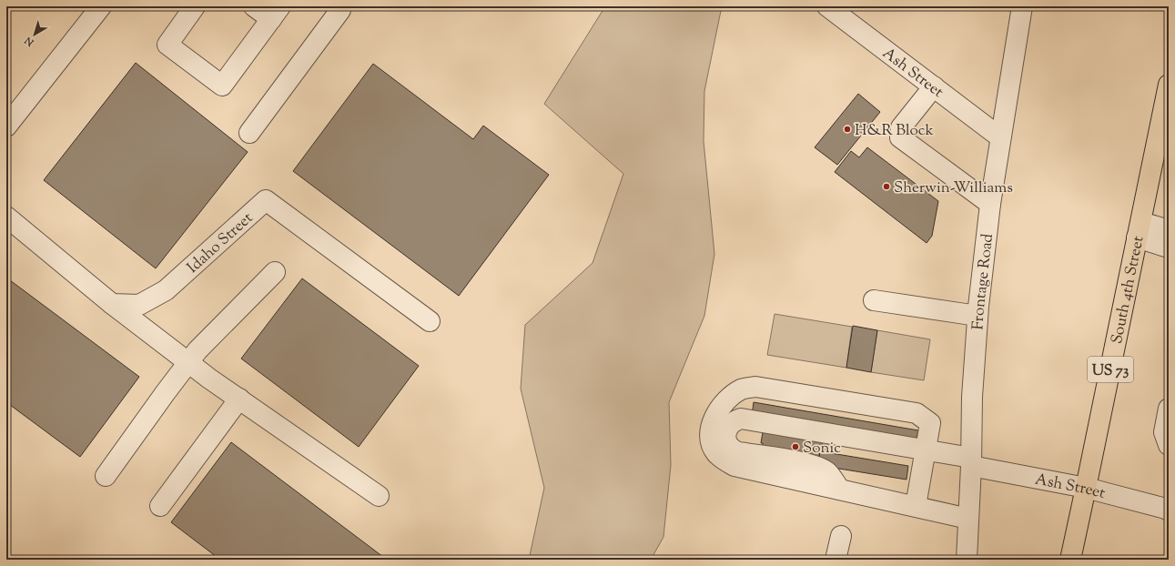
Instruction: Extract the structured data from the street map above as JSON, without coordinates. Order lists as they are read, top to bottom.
{
  "streets": {
    "highway": ["South 4th Street", "US 73"],
    "street": ["Ash Street", "Idaho Street", "Frontage Road"]
  },
  "crossings": [
    ["Ash Street", "Frontage Road"],
    ["Ash Street", "South 4th Street"]
  ],
  "places": ["H&R Block", "Sherwin-Williams", "Sonic"],
  "north": "bottom left"
}
